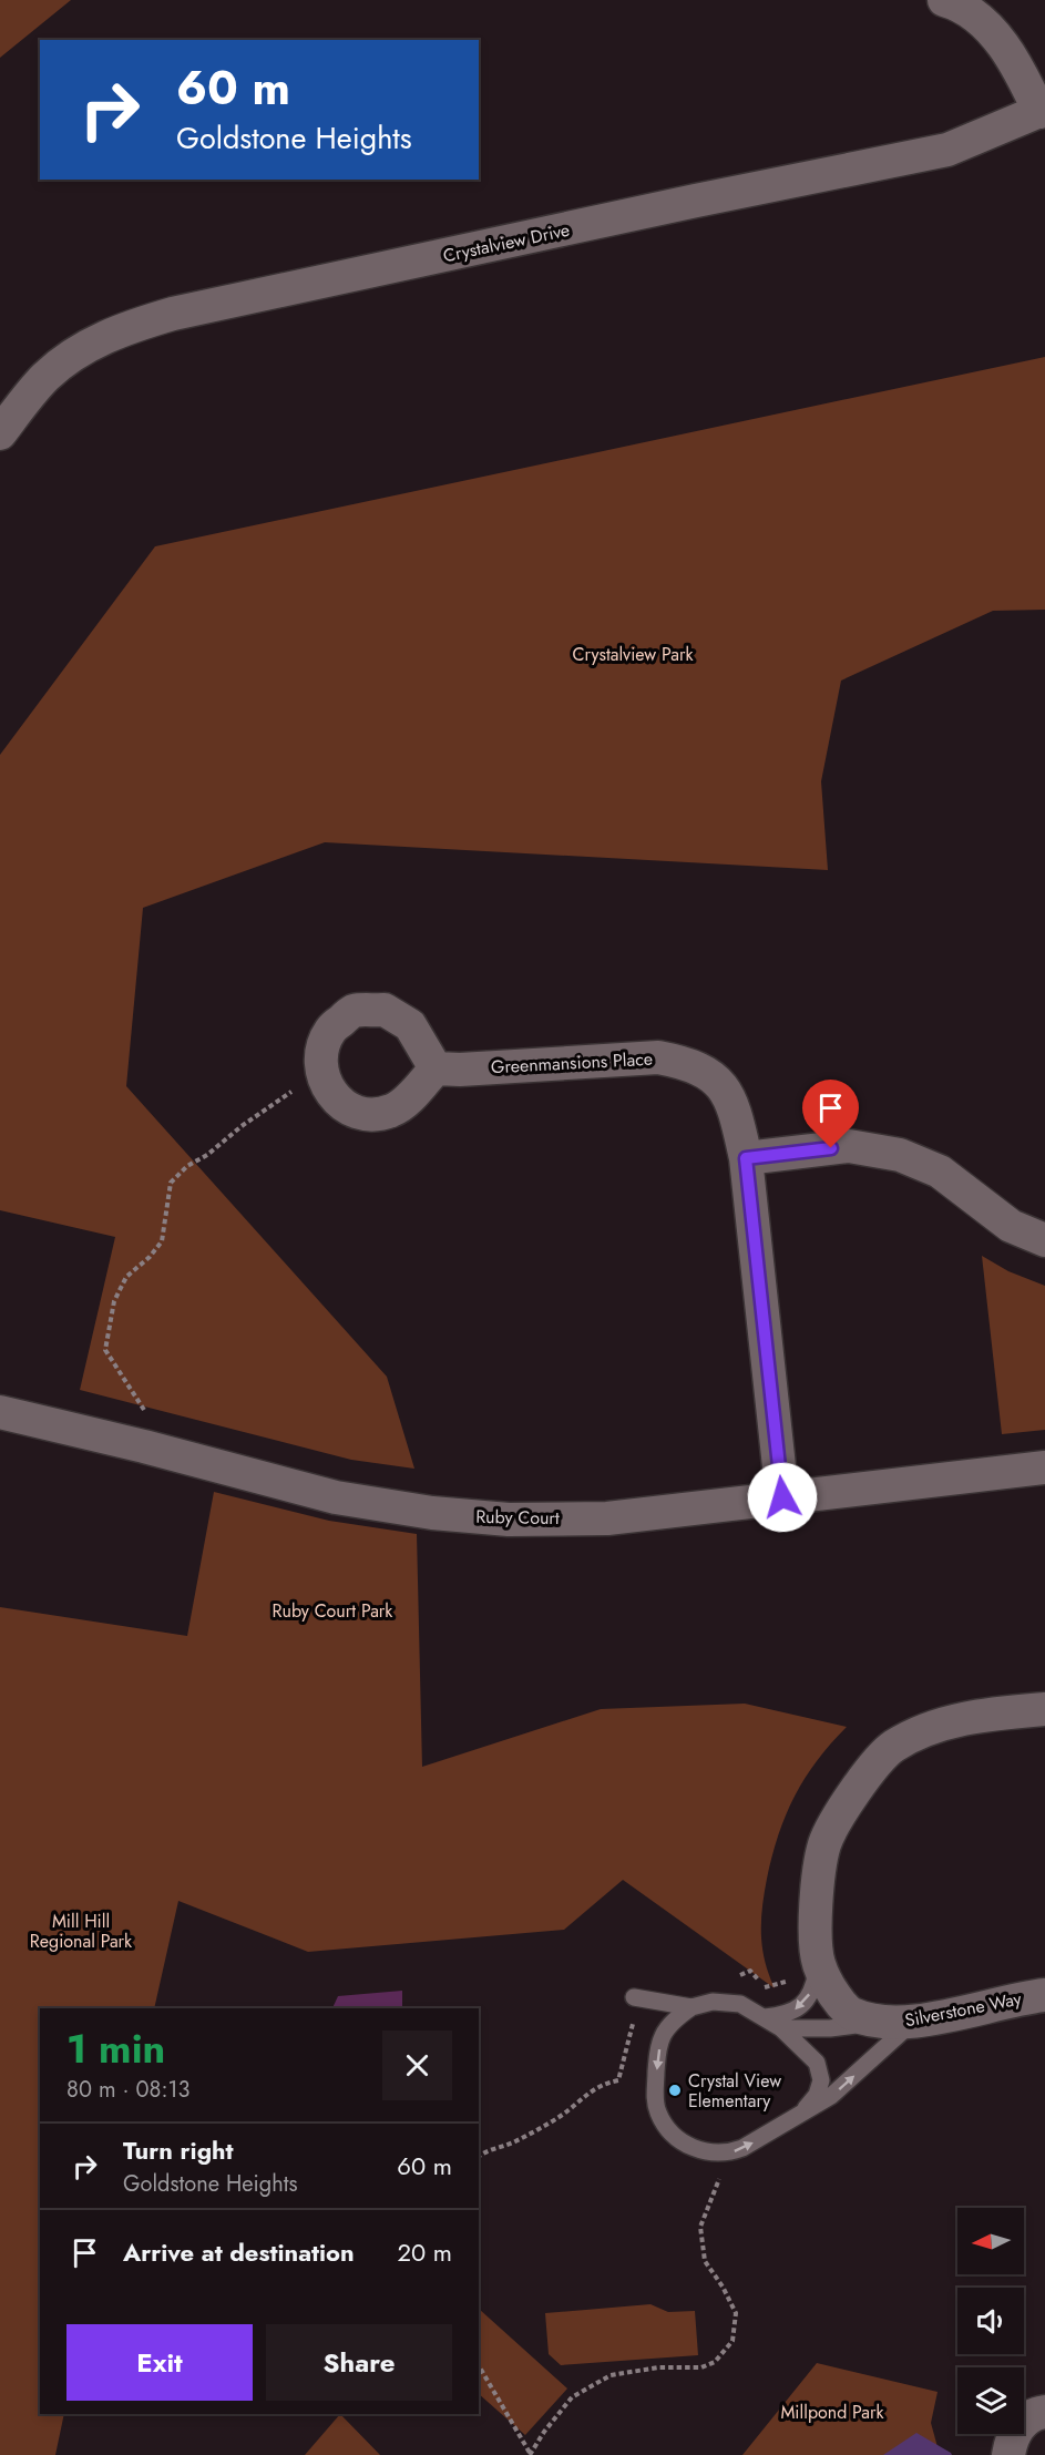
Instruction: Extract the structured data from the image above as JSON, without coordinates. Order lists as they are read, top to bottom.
{
  "streets": {
    "street": [
      "Crystalview Drive",
      "Greenmansions Place",
      "Ruby Court",
      "Silverstone Way"
    ]
  },
  "crossings": [
    ["Greenmansions Place", "Ruby Court"]
  ],
  "parks": [
    "Crystalview Park",
    "Ruby Court Park",
    "Mill Hill Regional Park",
    "Millpond Park"
  ],
  "places": ["Crystal View Elementary"],
  "north": "left",
  "page": {
    "turn": ["60 m", "Goldstone Heights"],
    "heading": ["1 min", "80 m · 08:13"],
    "list": [
      {
        "name": "Turn right",
        "note": "Goldstone Heights",
        "value": "60 m"
      },
      {
        "name": "Arrive at destination",
        "value": "20 m"
      }
    ],
    "buttons": ["Exit", "Share"]
  }
}
